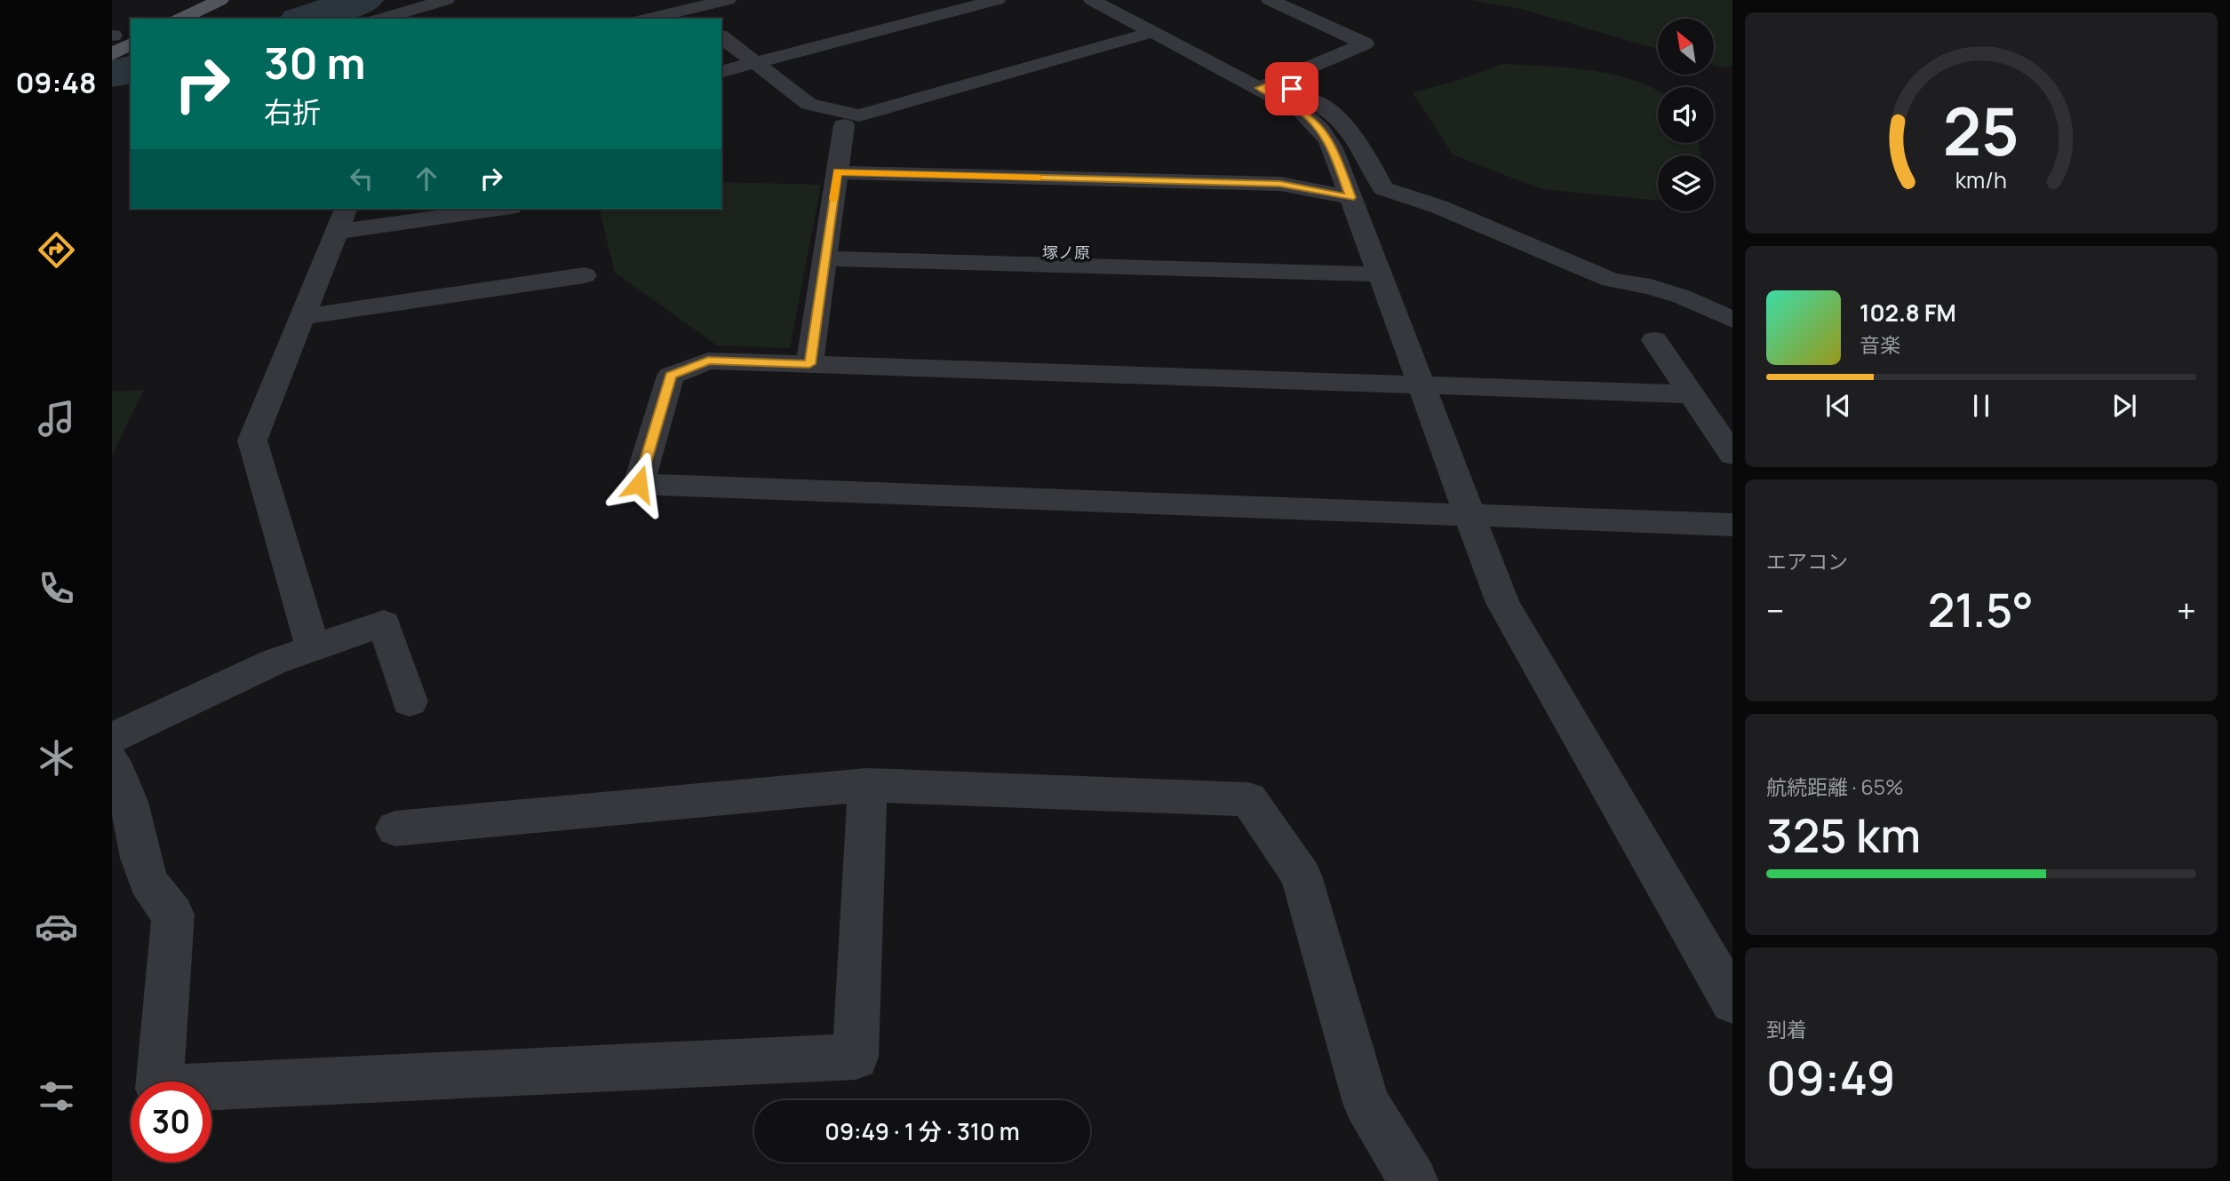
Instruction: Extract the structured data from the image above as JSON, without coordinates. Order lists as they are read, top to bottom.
{
  "districts": ["塚ノ原"],
  "north": "top left",
  "page": {
    "tabs": "09:48",
    "turn": ["30 m", "右折"],
    "song": ["102.8 FM", "音楽"],
    "tile": [
      "エアコン",
      ["航続距離 · 65%", "325 km"],
      ["到着", "09:49"]
    ],
    "heat": ["−", "21.5°", "+"],
    "limit": "30",
    "trip": "09:49 · 1 分 · 310 m",
    "gauge": ["25", "km/h"]
  }
}
